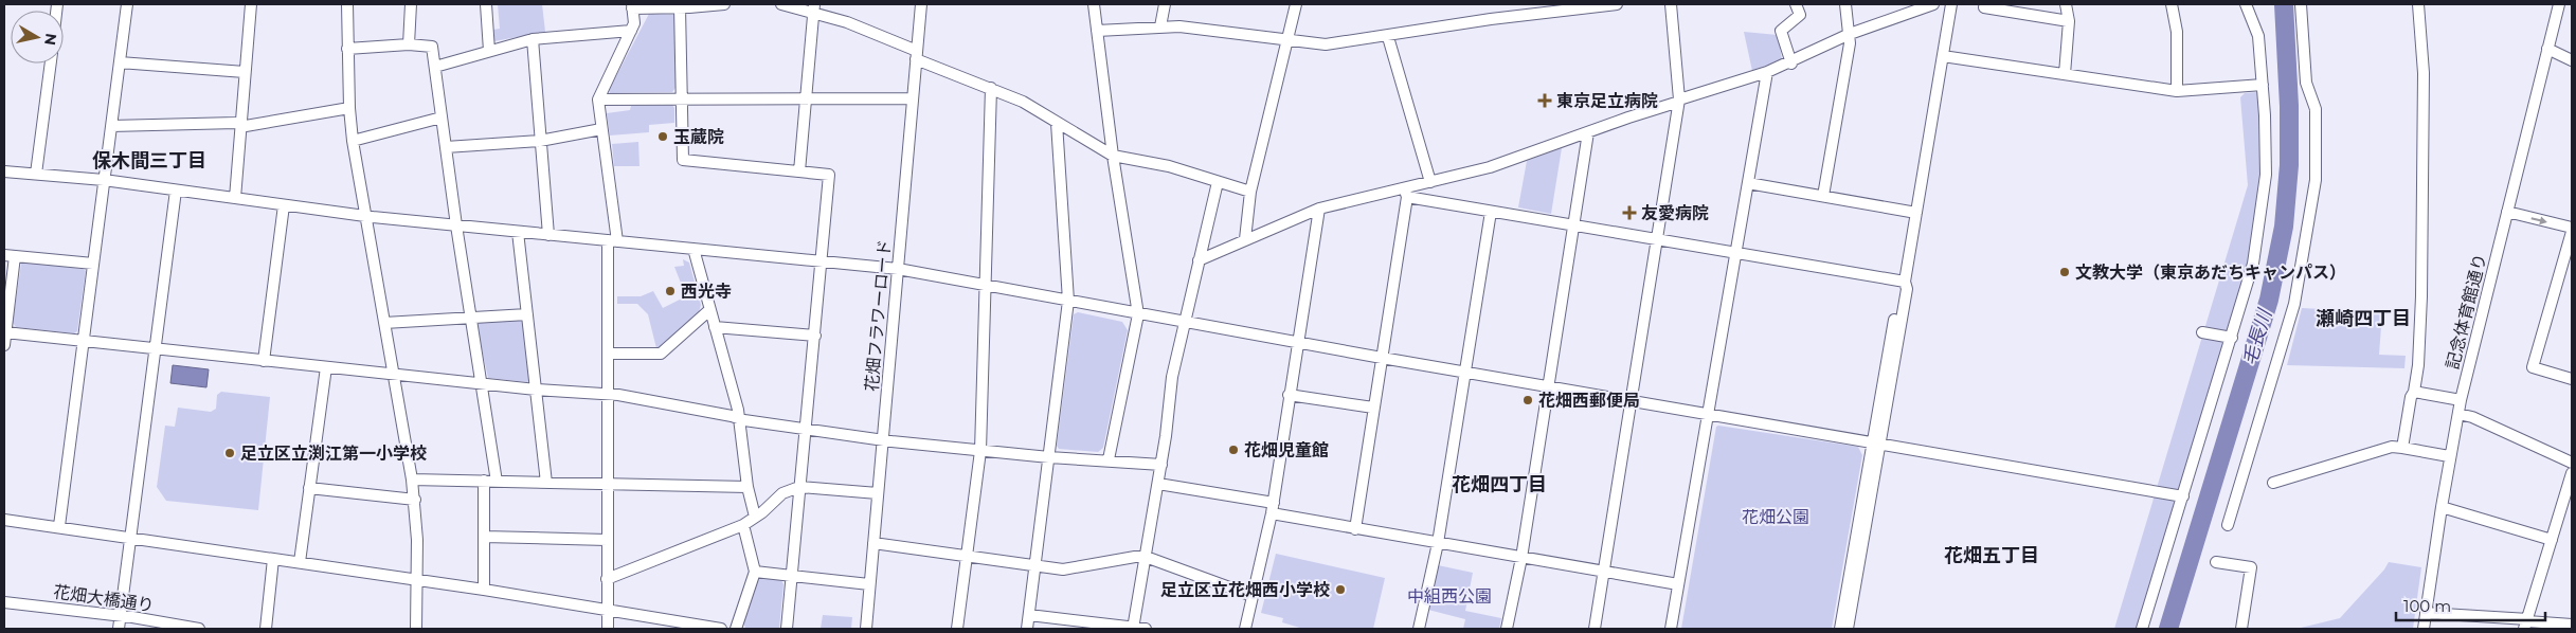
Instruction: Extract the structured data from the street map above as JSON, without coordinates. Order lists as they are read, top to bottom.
{
  "streets": {
    "street": ["記念体育館通り", "花畑フラワーロード", "花畑大橋通り"]
  },
  "districts": [
    "保木間三丁目",
    "瀬崎四丁目",
    "花畑四丁目",
    "花畑五丁目"
  ],
  "water": ["毛長川"],
  "parks": ["花畑公園", "中組西公園"],
  "places": {
    "health": ["東京足立病院", "友愛病院"],
    "other": [
      "玉蔵院",
      "文教大学（東京あだちキャンパス）",
      "西光寺",
      "花畑西郵便局",
      "花畑児童館",
      "足立区立渕江第一小学校",
      "足立区立花畑西小学校"
    ]
  },
  "scale_bar": "100 m",
  "north": "right"
}
